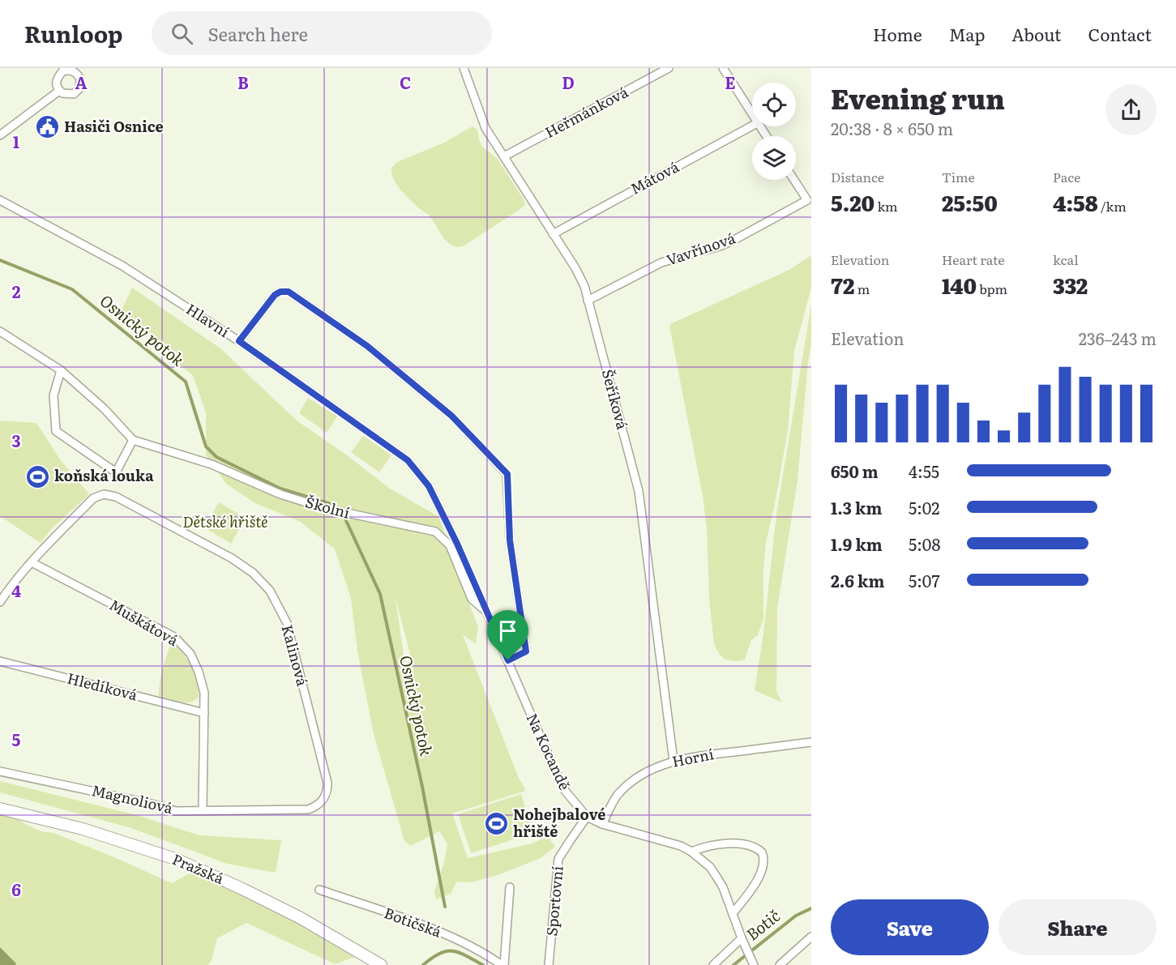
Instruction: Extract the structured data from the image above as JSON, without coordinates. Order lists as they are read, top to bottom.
{
  "streets": {
    "main road": ["Pražská"],
    "street": [
      "Heřmánková",
      "Mátová",
      "Vavřínová",
      "Hlavní",
      "Šeříková",
      "Školní",
      "Muškátová",
      "Kalinová",
      "Hledíková",
      "Na Kocandě",
      "Horní",
      "Magnoliová",
      "Sportovní",
      "Botičská"
    ]
  },
  "crossings": [
    ["Heřmánková", "Šeříková"],
    ["Mátová", "Šeříková"],
    ["Vavřínová", "Šeříková"],
    ["Hlavní", "Školní"],
    ["Hlavní", "Na Kocandě"],
    ["Šeříková", "Horní"],
    ["Školní", "Na Kocandě"],
    ["Muškátová", "Kalinová"],
    ["Muškátová", "Hledíková"],
    ["Muškátová", "Magnoliová"],
    ["Kalinová", "Magnoliová"],
    ["Na Kocandě", "Horní"],
    ["Na Kocandě", "Sportovní"]
  ],
  "water": ["Osnický potok", "Botič"],
  "parks": ["Dětské hřiště"],
  "places": {
    "public building": ["Hasiči Osnice"],
    "sports": ["koňská louka", "Nohejbalové hřiště"]
  },
  "page": {
    "header": "Runloop",
    "search": "Search here",
    "nav": [
      "Home",
      "Map",
      "About",
      "Contact"
    ],
    "heading": ["Evening run", "20:38 · 8 × 650 m"],
    "stats": [
      ["Distance", "5.20 km"],
      ["Time", "25:50"],
      ["Pace", "4:58 /km"],
      ["Elevation", "72 m"],
      ["Heart rate", "140 bpm"],
      ["kcal", "332"]
    ],
    "chart": ["Elevation", "236–243 m"],
    "list": [
      {
        "name": "650 m",
        "note": "4:55"
      },
      {
        "name": "1.3 km",
        "note": "5:02"
      },
      {
        "name": "1.9 km",
        "note": "5:08"
      },
      {
        "name": "2.6 km",
        "note": "5:07"
      }
    ],
    "buttons": ["Save", "Share"]
  },
  "grid": {
    "columns": [
      "A",
      "B",
      "C",
      "D",
      "E"
    ],
    "rows": [
      "1",
      "2",
      "3",
      "4",
      "5",
      "6"
    ]
  }
}
